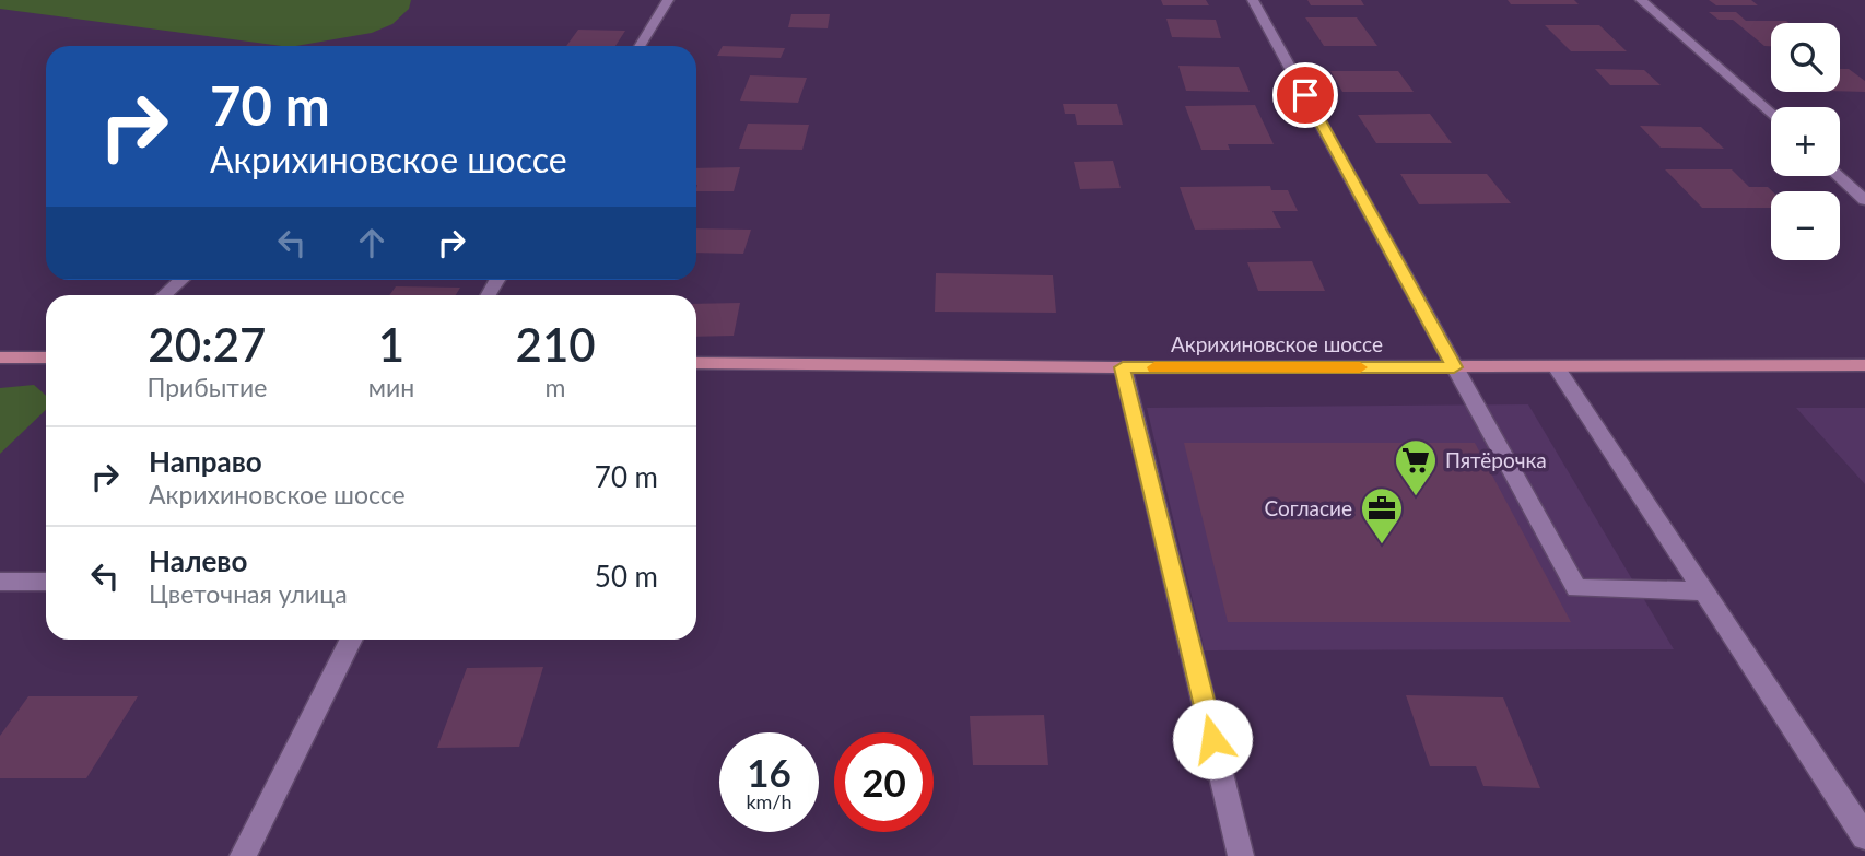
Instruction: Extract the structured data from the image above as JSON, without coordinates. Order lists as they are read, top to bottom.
{
  "streets": {
    "main road": ["Акрихиновское шоссе"]
  },
  "places": {
    "supermarket": ["Пятёрочка"],
    "office": ["Согласие"]
  },
  "page": {
    "map_buttons": ["+", "−"],
    "turn": ["70 m", "Акрихиновское шоссе"],
    "eta": [
      "20:27",
      "Прибытие",
      "1",
      "мин",
      "210",
      "m"
    ],
    "list": [
      {
        "name": "Направо",
        "note": "Акрихиновское шоссе",
        "value": "70 m"
      },
      {
        "name": "Налево",
        "note": "Цветочная улица",
        "value": "50 m"
      }
    ],
    "speed": "16 km/h",
    "limit": "20"
  }
}
